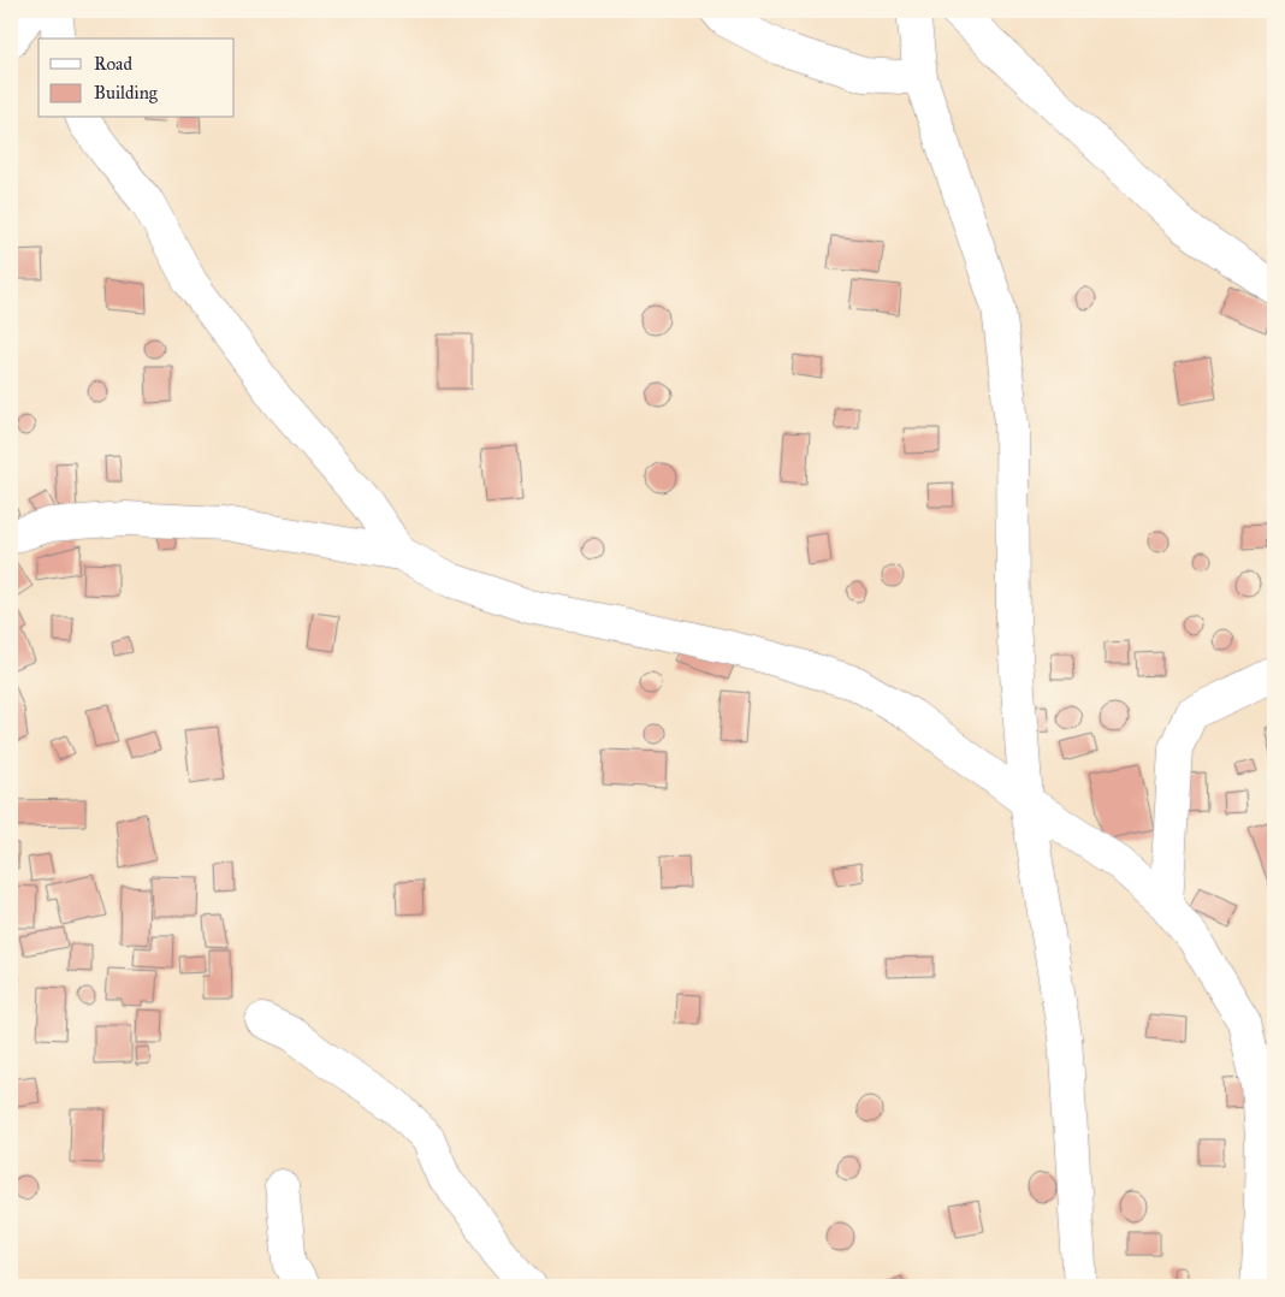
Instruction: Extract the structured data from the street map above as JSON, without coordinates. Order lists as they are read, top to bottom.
{
  "legend": ["Road", "Building"]
}
